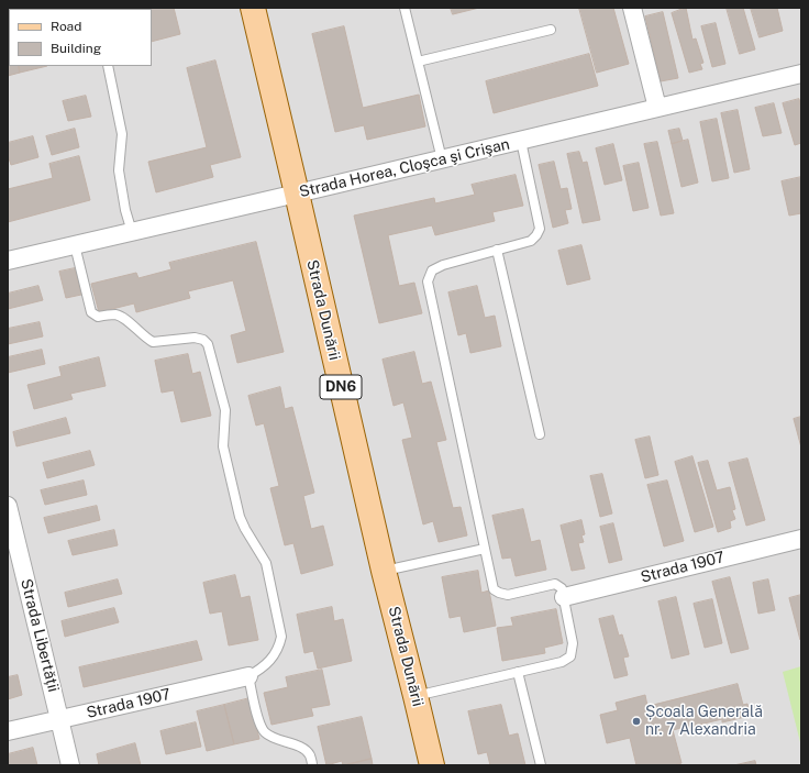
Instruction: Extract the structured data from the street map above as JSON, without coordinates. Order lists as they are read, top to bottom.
{
  "streets": {
    "main road": ["Strada Dunării", "DN6"],
    "street": ["Strada Horea, Cloşca şi Crişan", "Strada 1907", "Strada Libertății"]
  },
  "crossings": [
    ["Strada Horea, Cloşca şi Crişan", "Strada Dunării"],
    ["Strada 1907", "Strada Libertății"]
  ],
  "places": ["Școala Generală nr. 7 Alexandria"],
  "legend": ["Road", "Building"]
}
